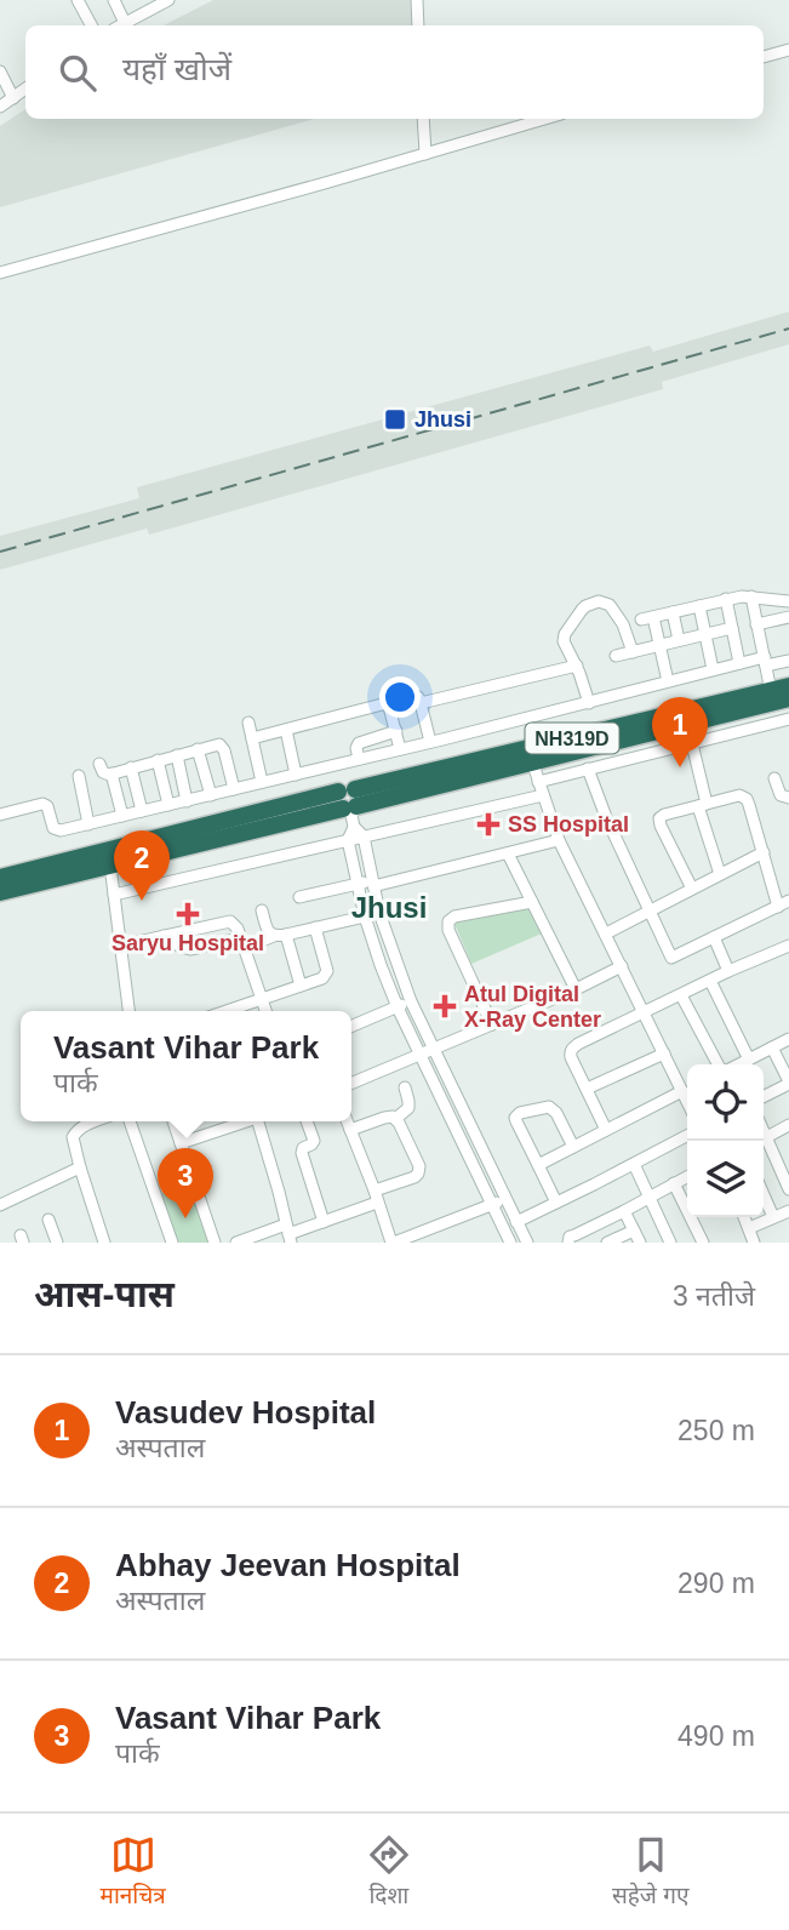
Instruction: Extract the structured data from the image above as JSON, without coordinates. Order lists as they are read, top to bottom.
{
  "streets": {
    "highway": ["NH319D"]
  },
  "districts": ["Jhusi"],
  "places": {
    "transit": ["Jhusi"],
    "health": ["SS Hospital", "Saryu Hospital", "Atul Digital X-Ray Center"]
  },
  "page": {
    "search": "यहाँ खोजें",
    "pins": ["1", "2", "3"],
    "popup": ["Vasant Vihar Park", "पार्क"],
    "heading": ["आस-पास", "3 नतीजे"],
    "list": [
      {
        "mark": "1",
        "name": "Vasudev Hospital",
        "note": "अस्पताल",
        "value": "250 m"
      },
      {
        "mark": "2",
        "name": "Abhay Jeevan Hospital",
        "note": "अस्पताल",
        "value": "290 m"
      },
      {
        "mark": "3",
        "name": "Vasant Vihar Park",
        "note": "पार्क",
        "value": "490 m"
      }
    ],
    "nav": ["मानचित्र", "दिशा", "सहेजे गए"]
  }
}
